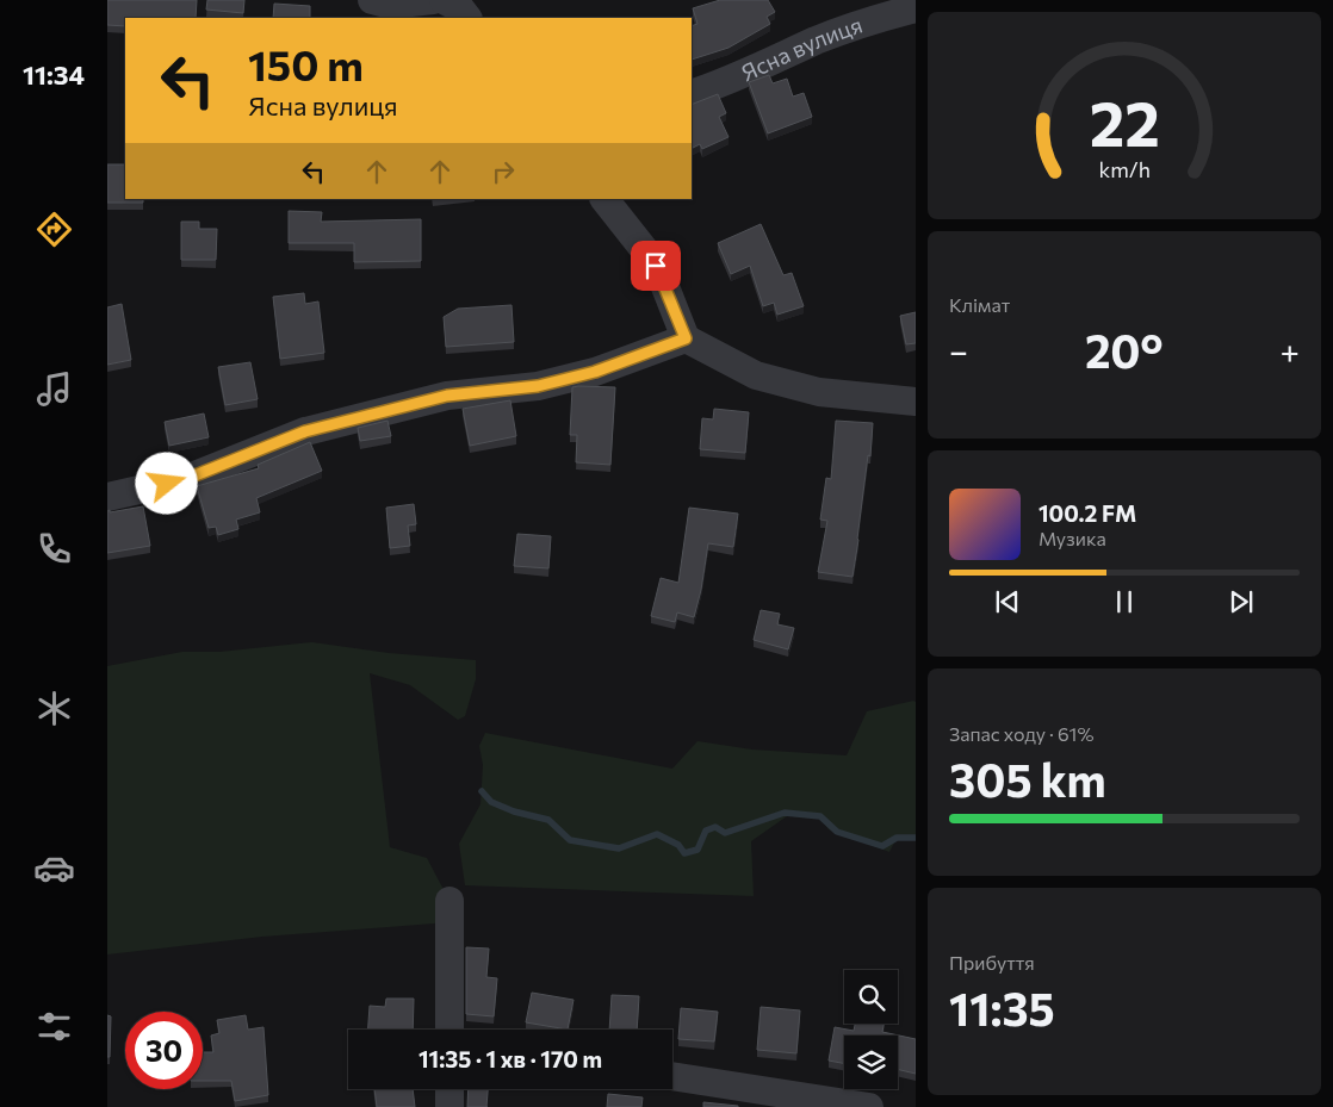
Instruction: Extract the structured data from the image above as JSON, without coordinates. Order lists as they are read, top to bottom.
{
  "streets": {
    "street": ["Ясна вулиця"]
  },
  "page": {
    "tabs": "11:34",
    "turn": ["150 m", "Ясна вулиця"],
    "tile": [
      "Клімат",
      ["Запас ходу · 61%", "305 km"],
      ["Прибуття", "11:35"]
    ],
    "heat": ["−", "20°", "+"],
    "song": ["100.2 FM", "Музика"],
    "limit": "30",
    "trip": "11:35 · 1 хв · 170 m",
    "gauge": ["22", "km/h"]
  }
}
